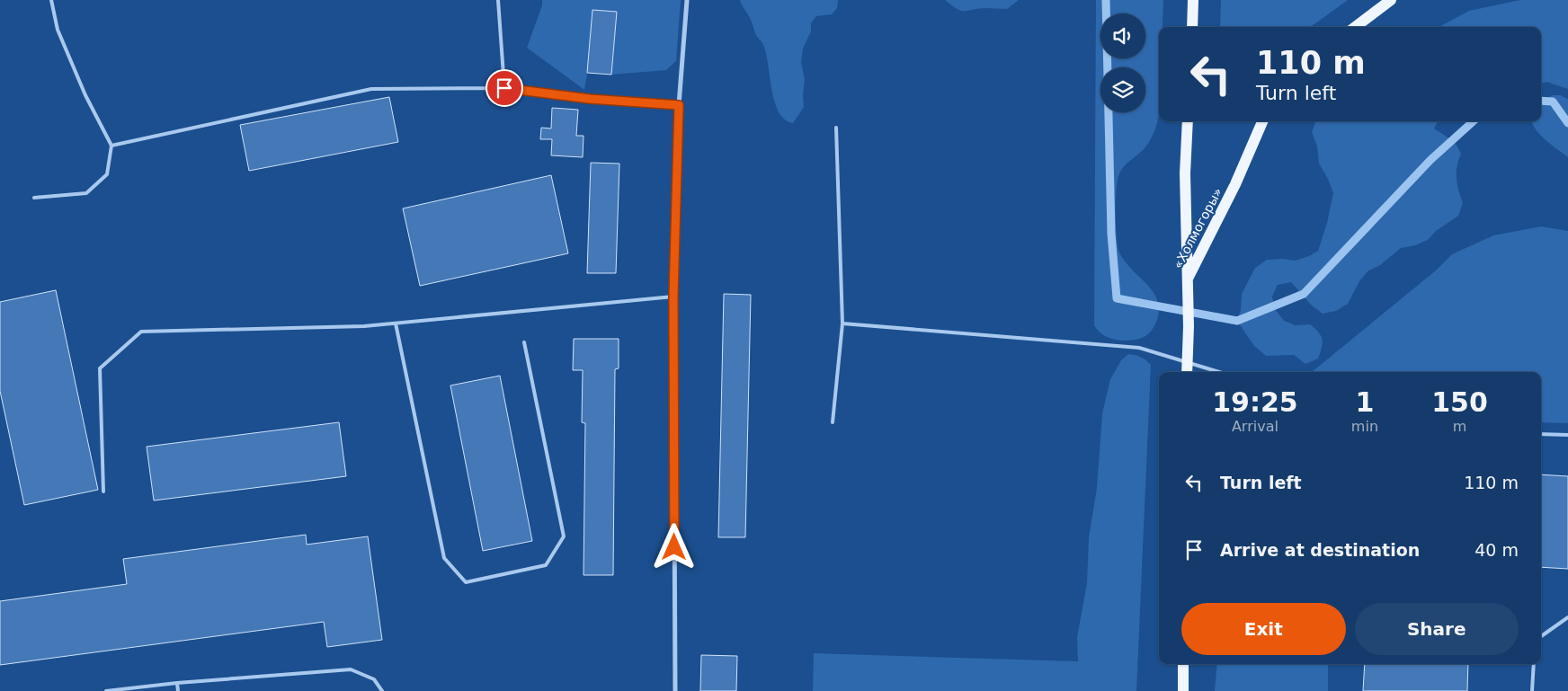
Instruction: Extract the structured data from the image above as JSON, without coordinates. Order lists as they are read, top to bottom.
{
  "streets": {
    "main road": ["«Холмогоры»"]
  },
  "page": {
    "turn": ["110 m", "Turn left"],
    "eta": [
      "19:25",
      "Arrival",
      "1",
      "min",
      "150",
      "m"
    ],
    "list": [
      {
        "name": "Turn left",
        "value": "110 m"
      },
      {
        "name": "Arrive at destination",
        "value": "40 m"
      }
    ],
    "buttons": ["Exit", "Share"]
  }
}
